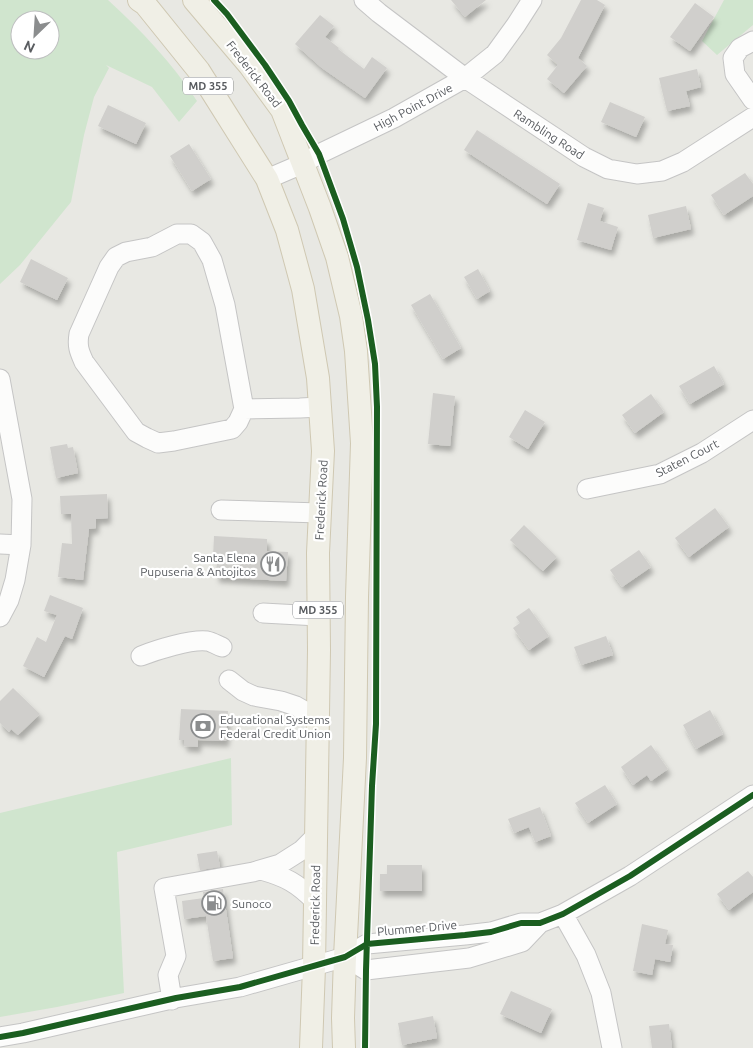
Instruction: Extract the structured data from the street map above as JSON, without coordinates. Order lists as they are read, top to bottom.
{
  "streets": {
    "main road": ["Frederick Road", "MD 355"],
    "street": [
      "High Point Drive",
      "Rambling Road",
      "Staten Court",
      "Plummer Drive"
    ]
  },
  "crossings": [
    ["Frederick Road", "High Point Drive"],
    ["Frederick Road", "Plummer Drive"],
    ["High Point Drive", "Rambling Road"]
  ],
  "places": {
    "restaurant": ["Santa Elena Pupuseria & Antojitos"],
    "bank": ["Educational Systems Federal Credit Union"],
    "fuel station": ["Sunoco"]
  },
  "north": "bottom left"
}
